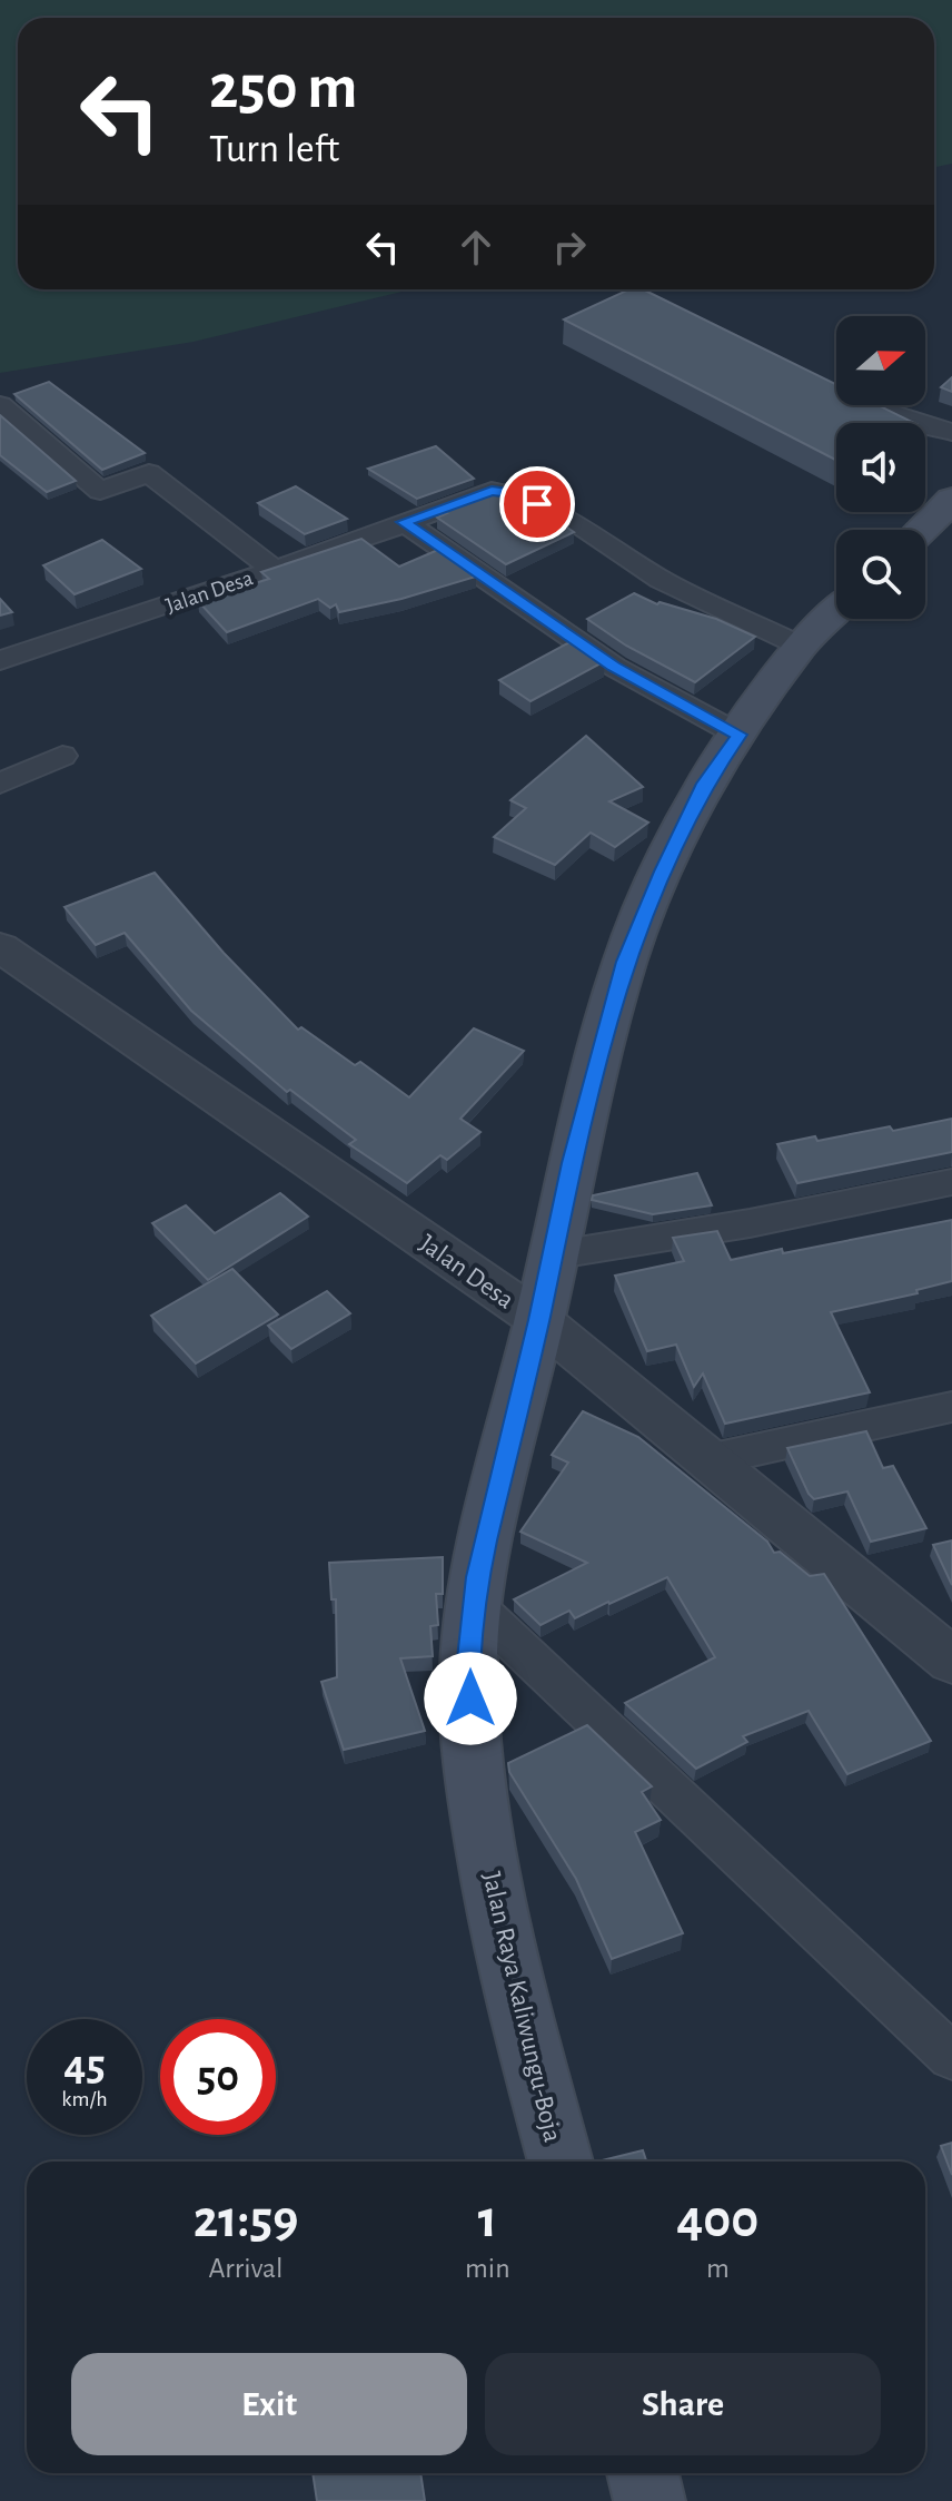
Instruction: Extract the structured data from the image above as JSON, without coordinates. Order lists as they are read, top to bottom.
{
  "streets": {
    "main road": ["Jalan Raya Kaliwungu-Boja"],
    "street": ["Jalan Desa"]
  },
  "crossings": [
    ["Jalan Desa", "Jalan Raya Kaliwungu-Boja"]
  ],
  "north": "right",
  "page": {
    "turn": ["250 m", "Turn left"],
    "speed": "45 km/h",
    "limit": "50",
    "eta": [
      "21:59",
      "Arrival",
      "1",
      "min",
      "400",
      "m"
    ],
    "buttons": ["Exit", "Share"]
  }
}
